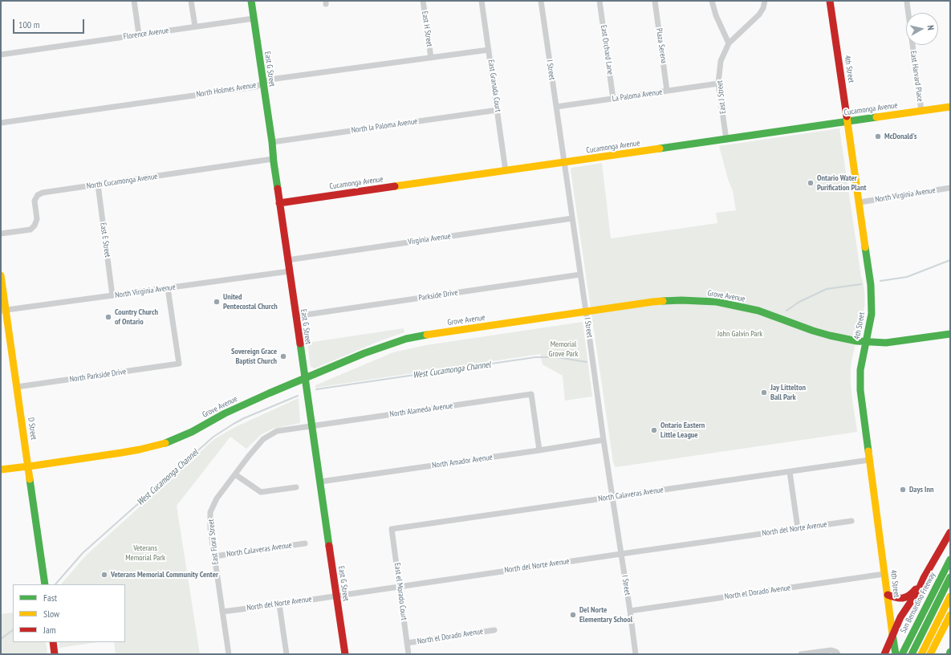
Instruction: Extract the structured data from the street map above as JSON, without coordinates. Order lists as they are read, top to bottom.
{
  "streets": {
    "main road": [
      "East G Street",
      "4th Street",
      "Cucamonga Avenue",
      "Grove Avenue",
      "D Street",
      "San Bernardino Freeway"
    ],
    "street": [
      "East H Street",
      "Florence Avenue",
      "Plaza Serena",
      "East Orchard Lane",
      "I Street",
      "East Harvard Place",
      "East Granada Court",
      "North Holmes Avenue",
      "La Paloma Avenue",
      "East J Street",
      "North la Paloma Avenue",
      "North Cucamonga Avenue",
      "North Virginia Avenue",
      "Virginia Avenue",
      "East E Street",
      "Parkside Drive",
      "North Parkside Drive",
      "North Alameda Avenue",
      "North Amador Avenue",
      "North Calaveras Avenue",
      "North del Norte Avenue",
      "East Flora Street",
      "East el Morado Court",
      "North el Dorado Avenue"
    ]
  },
  "crossings": [
    ["East H Street", "North Holmes Avenue"],
    ["Florence Avenue", "East G Street"],
    ["Plaza Serena", "La Paloma Avenue"],
    ["East Orchard Lane", "La Paloma Avenue"],
    ["East G Street", "North Holmes Avenue"],
    ["East G Street", "Cucamonga Avenue"],
    ["East G Street", "North la Paloma Avenue"],
    ["East G Street", "North Cucamonga Avenue"],
    ["East G Street", "North Virginia Avenue"],
    ["East G Street", "Virginia Avenue"],
    ["East G Street", "Parkside Drive"],
    ["East G Street", "Grove Avenue"],
    ["East G Street", "North Alameda Avenue"],
    ["East G Street", "North Amador Avenue"],
    ["East G Street", "North del Norte Avenue"],
    ["East G Street", "East Flora Street"],
    ["4th Street", "Cucamonga Avenue"],
    ["4th Street", "North Virginia Avenue"],
    ["4th Street", "Grove Avenue"],
    ["4th Street", "North Calaveras Avenue"],
    ["4th Street", "North el Dorado Avenue"],
    ["I Street", "La Paloma Avenue"],
    ["I Street", "Cucamonga Avenue"],
    ["I Street", "Virginia Avenue"],
    ["I Street", "Parkside Drive"],
    ["I Street", "Grove Avenue"],
    ["I Street", "North Amador Avenue"],
    ["I Street", "North Calaveras Avenue"],
    ["I Street", "North del Norte Avenue"],
    ["I Street", "North el Dorado Avenue"],
    ["East Harvard Place", "Cucamonga Avenue"],
    ["East Granada Court", "North Holmes Avenue"],
    ["East Granada Court", "Cucamonga Avenue"],
    ["East Granada Court", "North la Paloma Avenue"],
    ["La Paloma Avenue", "East J Street"],
    ["East J Street", "Cucamonga Avenue"],
    ["North Cucamonga Avenue", "East E Street"],
    ["North Virginia Avenue", "East E Street"],
    ["North Virginia Avenue", "North Parkside Drive"],
    ["North Virginia Avenue", "D Street"],
    ["Grove Avenue", "D Street"],
    ["North Parkside Drive", "D Street"],
    ["North Alameda Avenue", "North Amador Avenue"],
    ["North Alameda Avenue", "East Flora Street"],
    ["North Calaveras Avenue", "East Flora Street"],
    ["North Calaveras Avenue", "East el Morado Court"],
    ["North del Norte Avenue", "East Flora Street"],
    ["North del Norte Avenue", "East el Morado Court"],
    ["East el Morado Court", "North el Dorado Avenue"]
  ],
  "water": ["West Cucamonga Channel"],
  "parks": ["John Galvin Park", "Memorial Grove Park", "Veterans Memorial Park"],
  "places": [
    "McDonald's",
    "Ontario Water Purification Plant",
    "United Pentecostal Church",
    "Country Church of Ontario",
    "Sovereign Grace Baptist Church",
    "Jay Littelton Ball Park",
    "Ontario Eastern Little League",
    "Days Inn",
    "Veterans Memorial Community Center",
    "Del Norte Elementary School"
  ],
  "legend": ["Fast", "Slow", "Jam"],
  "scale_bar": "100 m",
  "north": "right"
}
